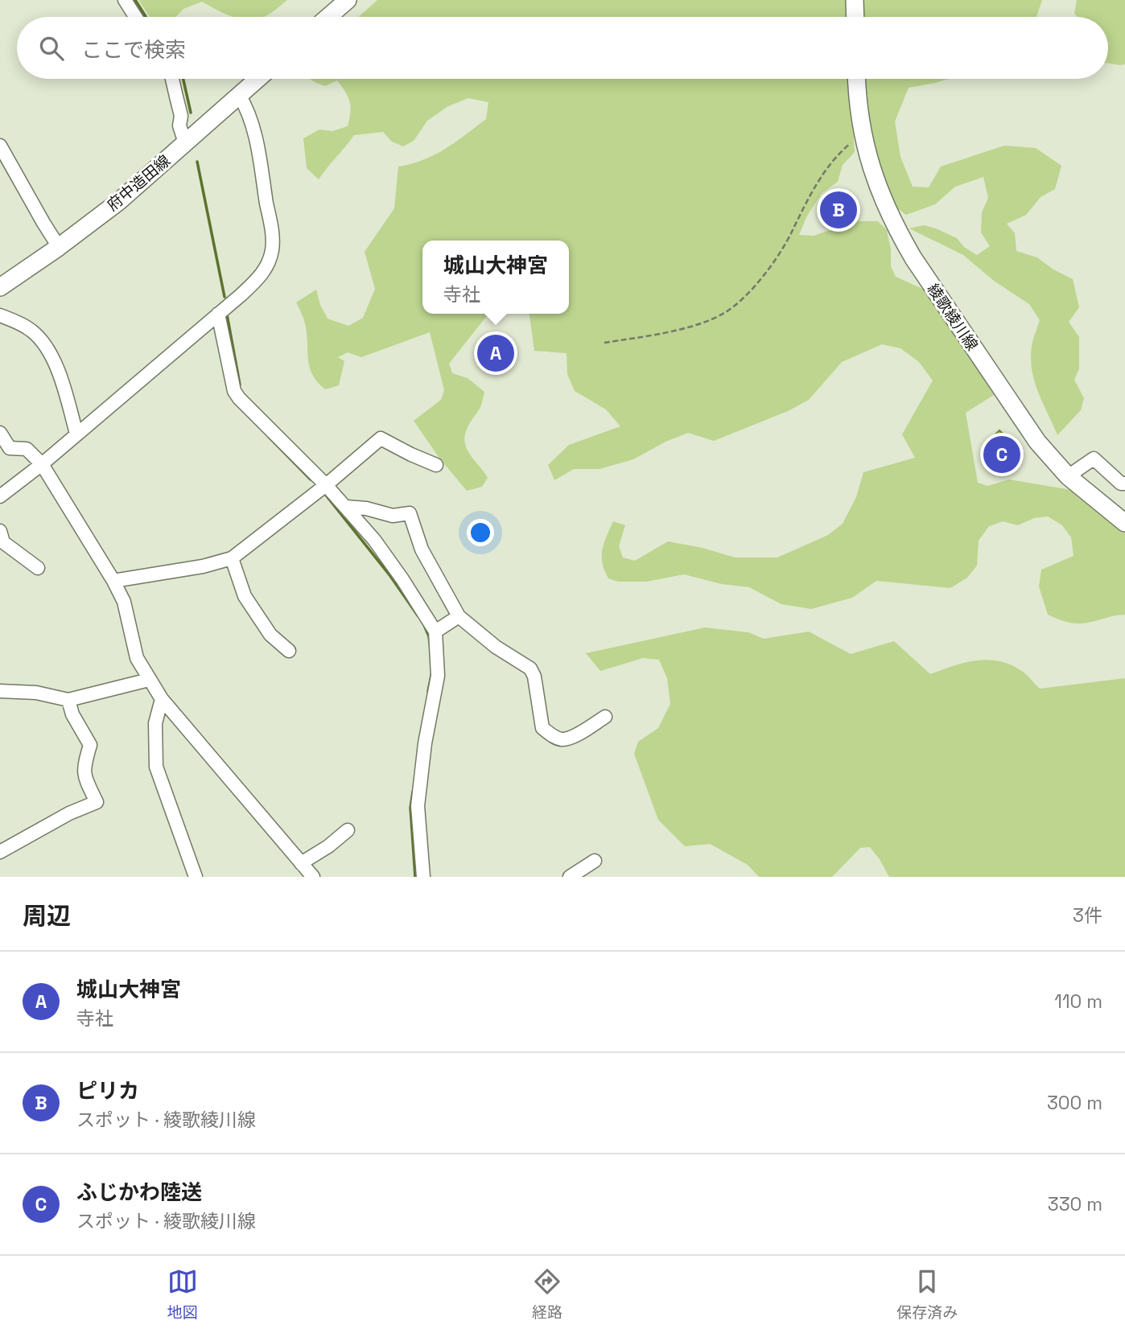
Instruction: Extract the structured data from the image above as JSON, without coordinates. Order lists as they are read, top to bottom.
{
  "streets": {
    "main road": ["府中造田線", "綾歌綾川線"]
  },
  "page": {
    "search": "ここで検索",
    "pins": ["B", "A", "C"],
    "popup": ["城山大神宮", "寺社"],
    "heading": ["周辺", "3件"],
    "list": [
      {
        "mark": "A",
        "name": "城山大神宮",
        "note": "寺社",
        "value": "110 m"
      },
      {
        "mark": "B",
        "name": "ピリカ",
        "note": "スポット · 綾歌綾川線",
        "value": "300 m"
      },
      {
        "mark": "C",
        "name": "ふじかわ陸送",
        "note": "スポット · 綾歌綾川線",
        "value": "330 m"
      }
    ],
    "nav": ["地図", "経路", "保存済み"]
  }
}
